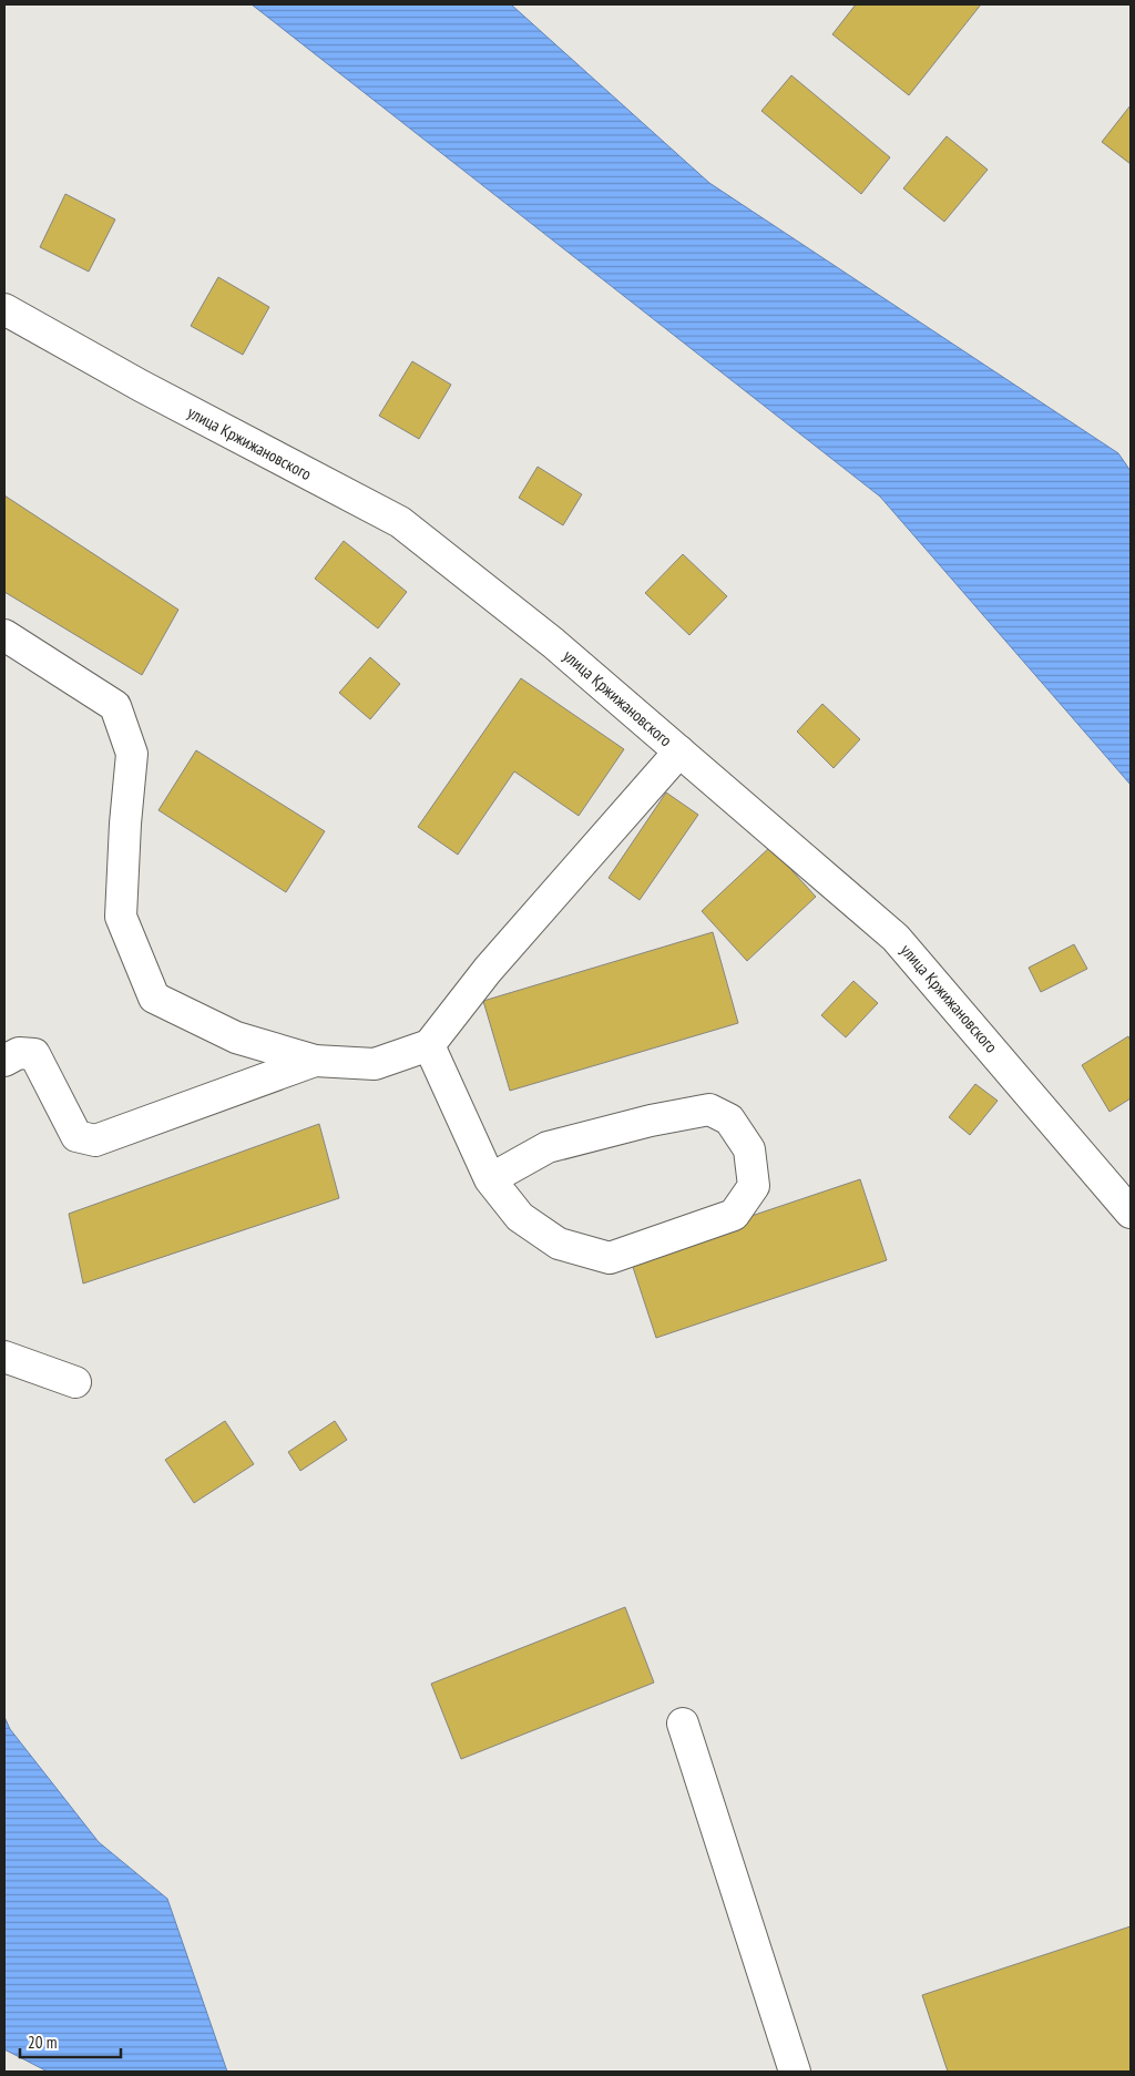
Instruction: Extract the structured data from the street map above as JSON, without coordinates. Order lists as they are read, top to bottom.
{
  "streets": {
    "street": ["улица Кржижановского"]
  },
  "scale_bar": "20 m"
}
